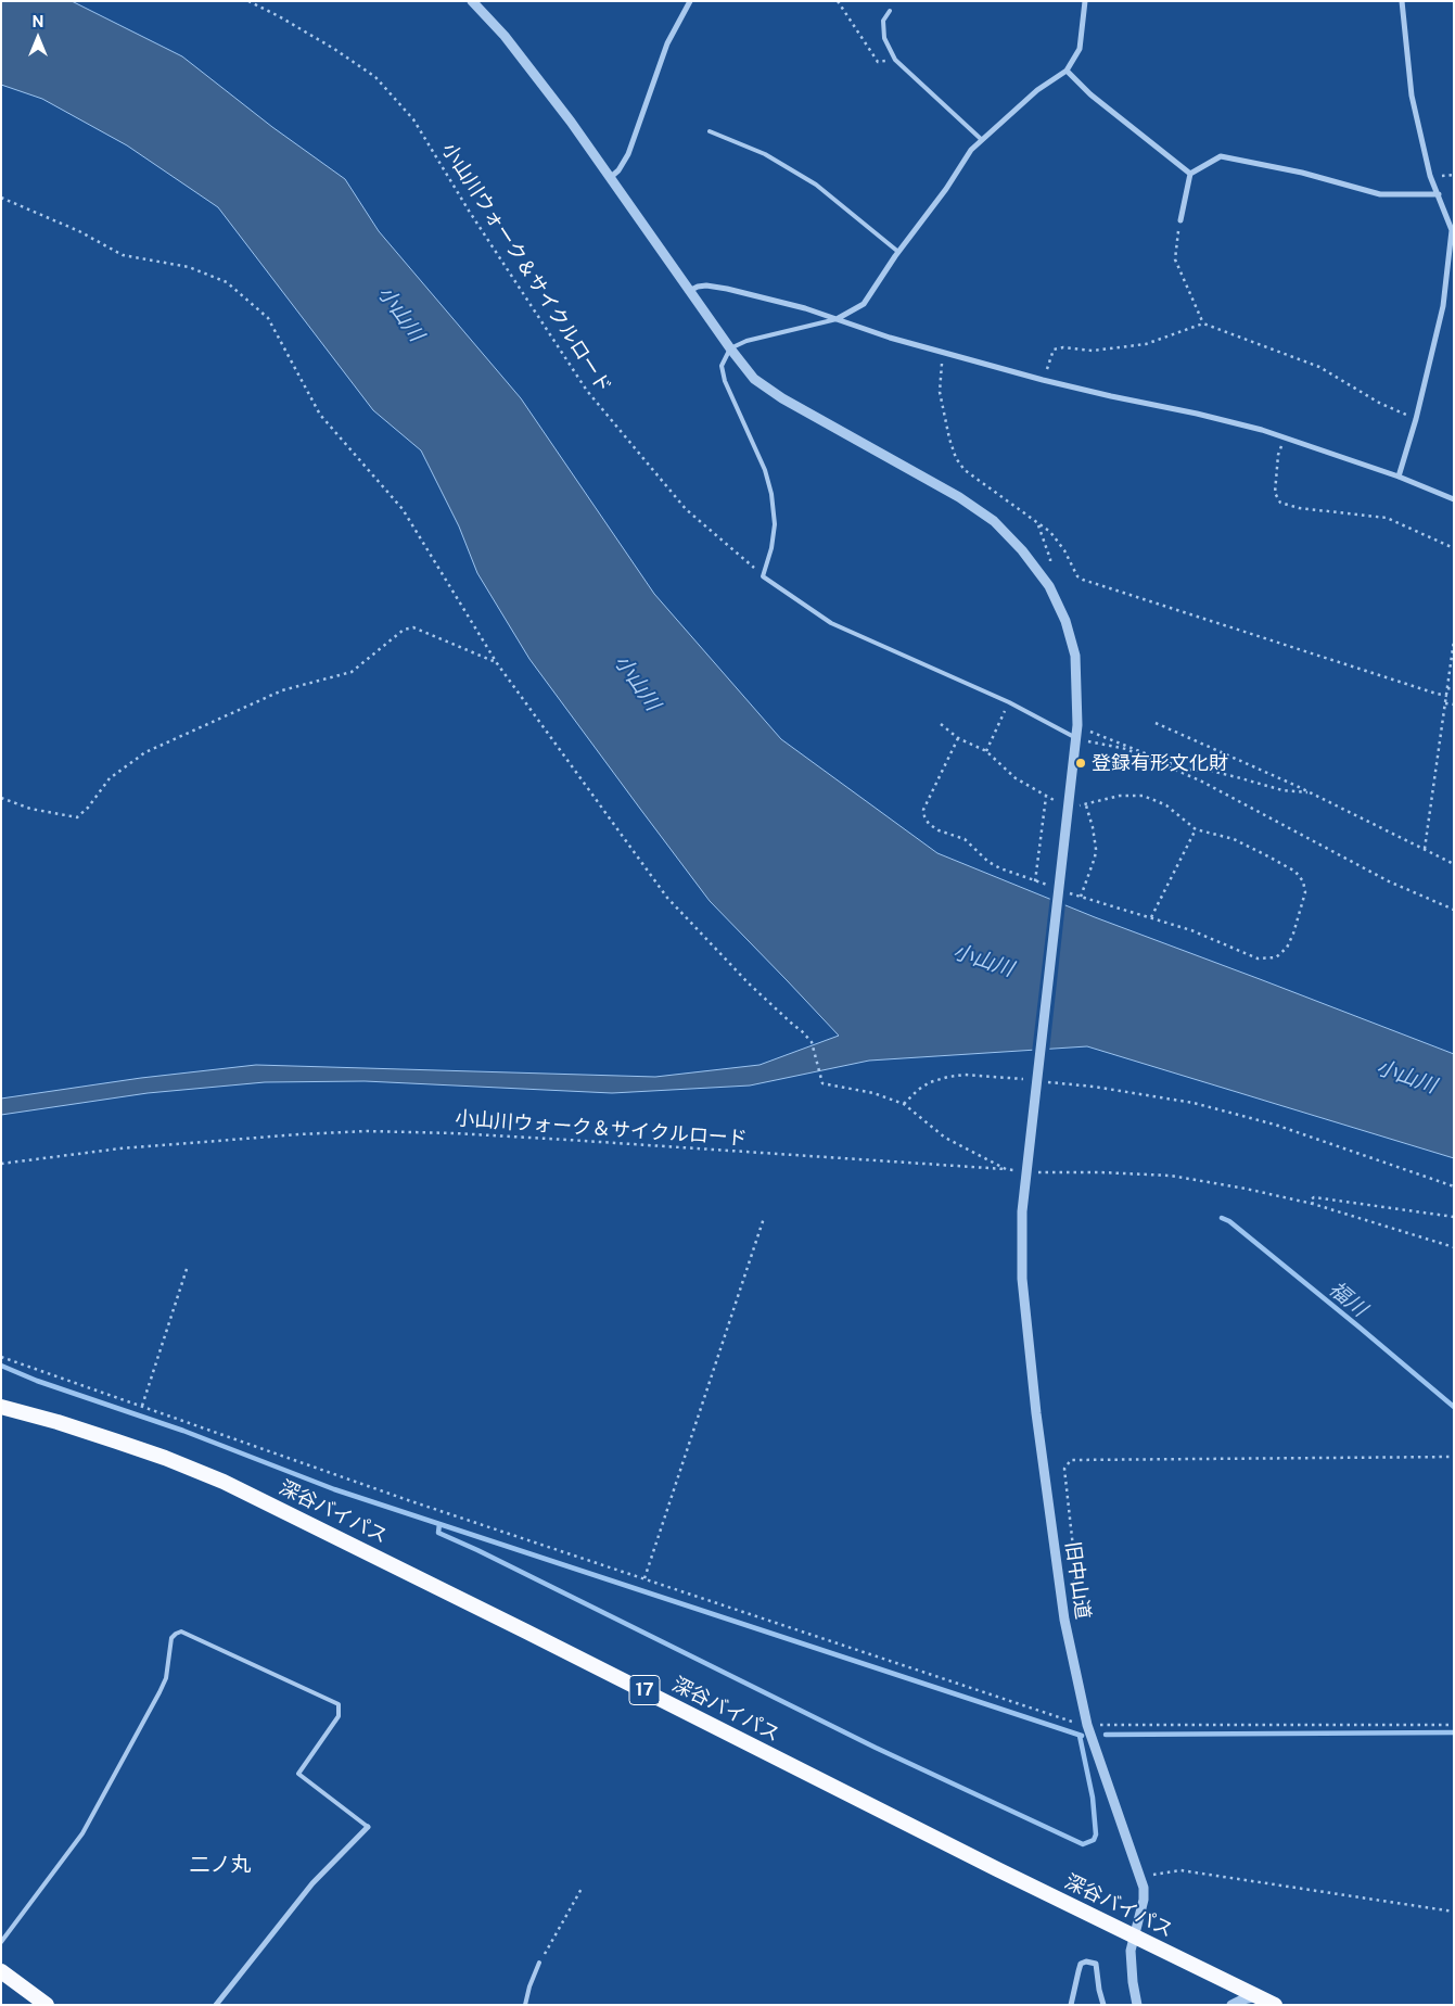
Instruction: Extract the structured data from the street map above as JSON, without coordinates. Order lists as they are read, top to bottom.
{
  "streets": {
    "highway": ["深谷バイパス", "17"],
    "street": ["旧中山道"],
    "path": ["小山川ウォーク＆サイクルロード"]
  },
  "crossings": [
    ["深谷バイパス", "旧中山道"]
  ],
  "districts": ["二ノ丸"],
  "water": ["小山川", "福川"],
  "places": ["登録有形文化財"],
  "north": "top"
}
